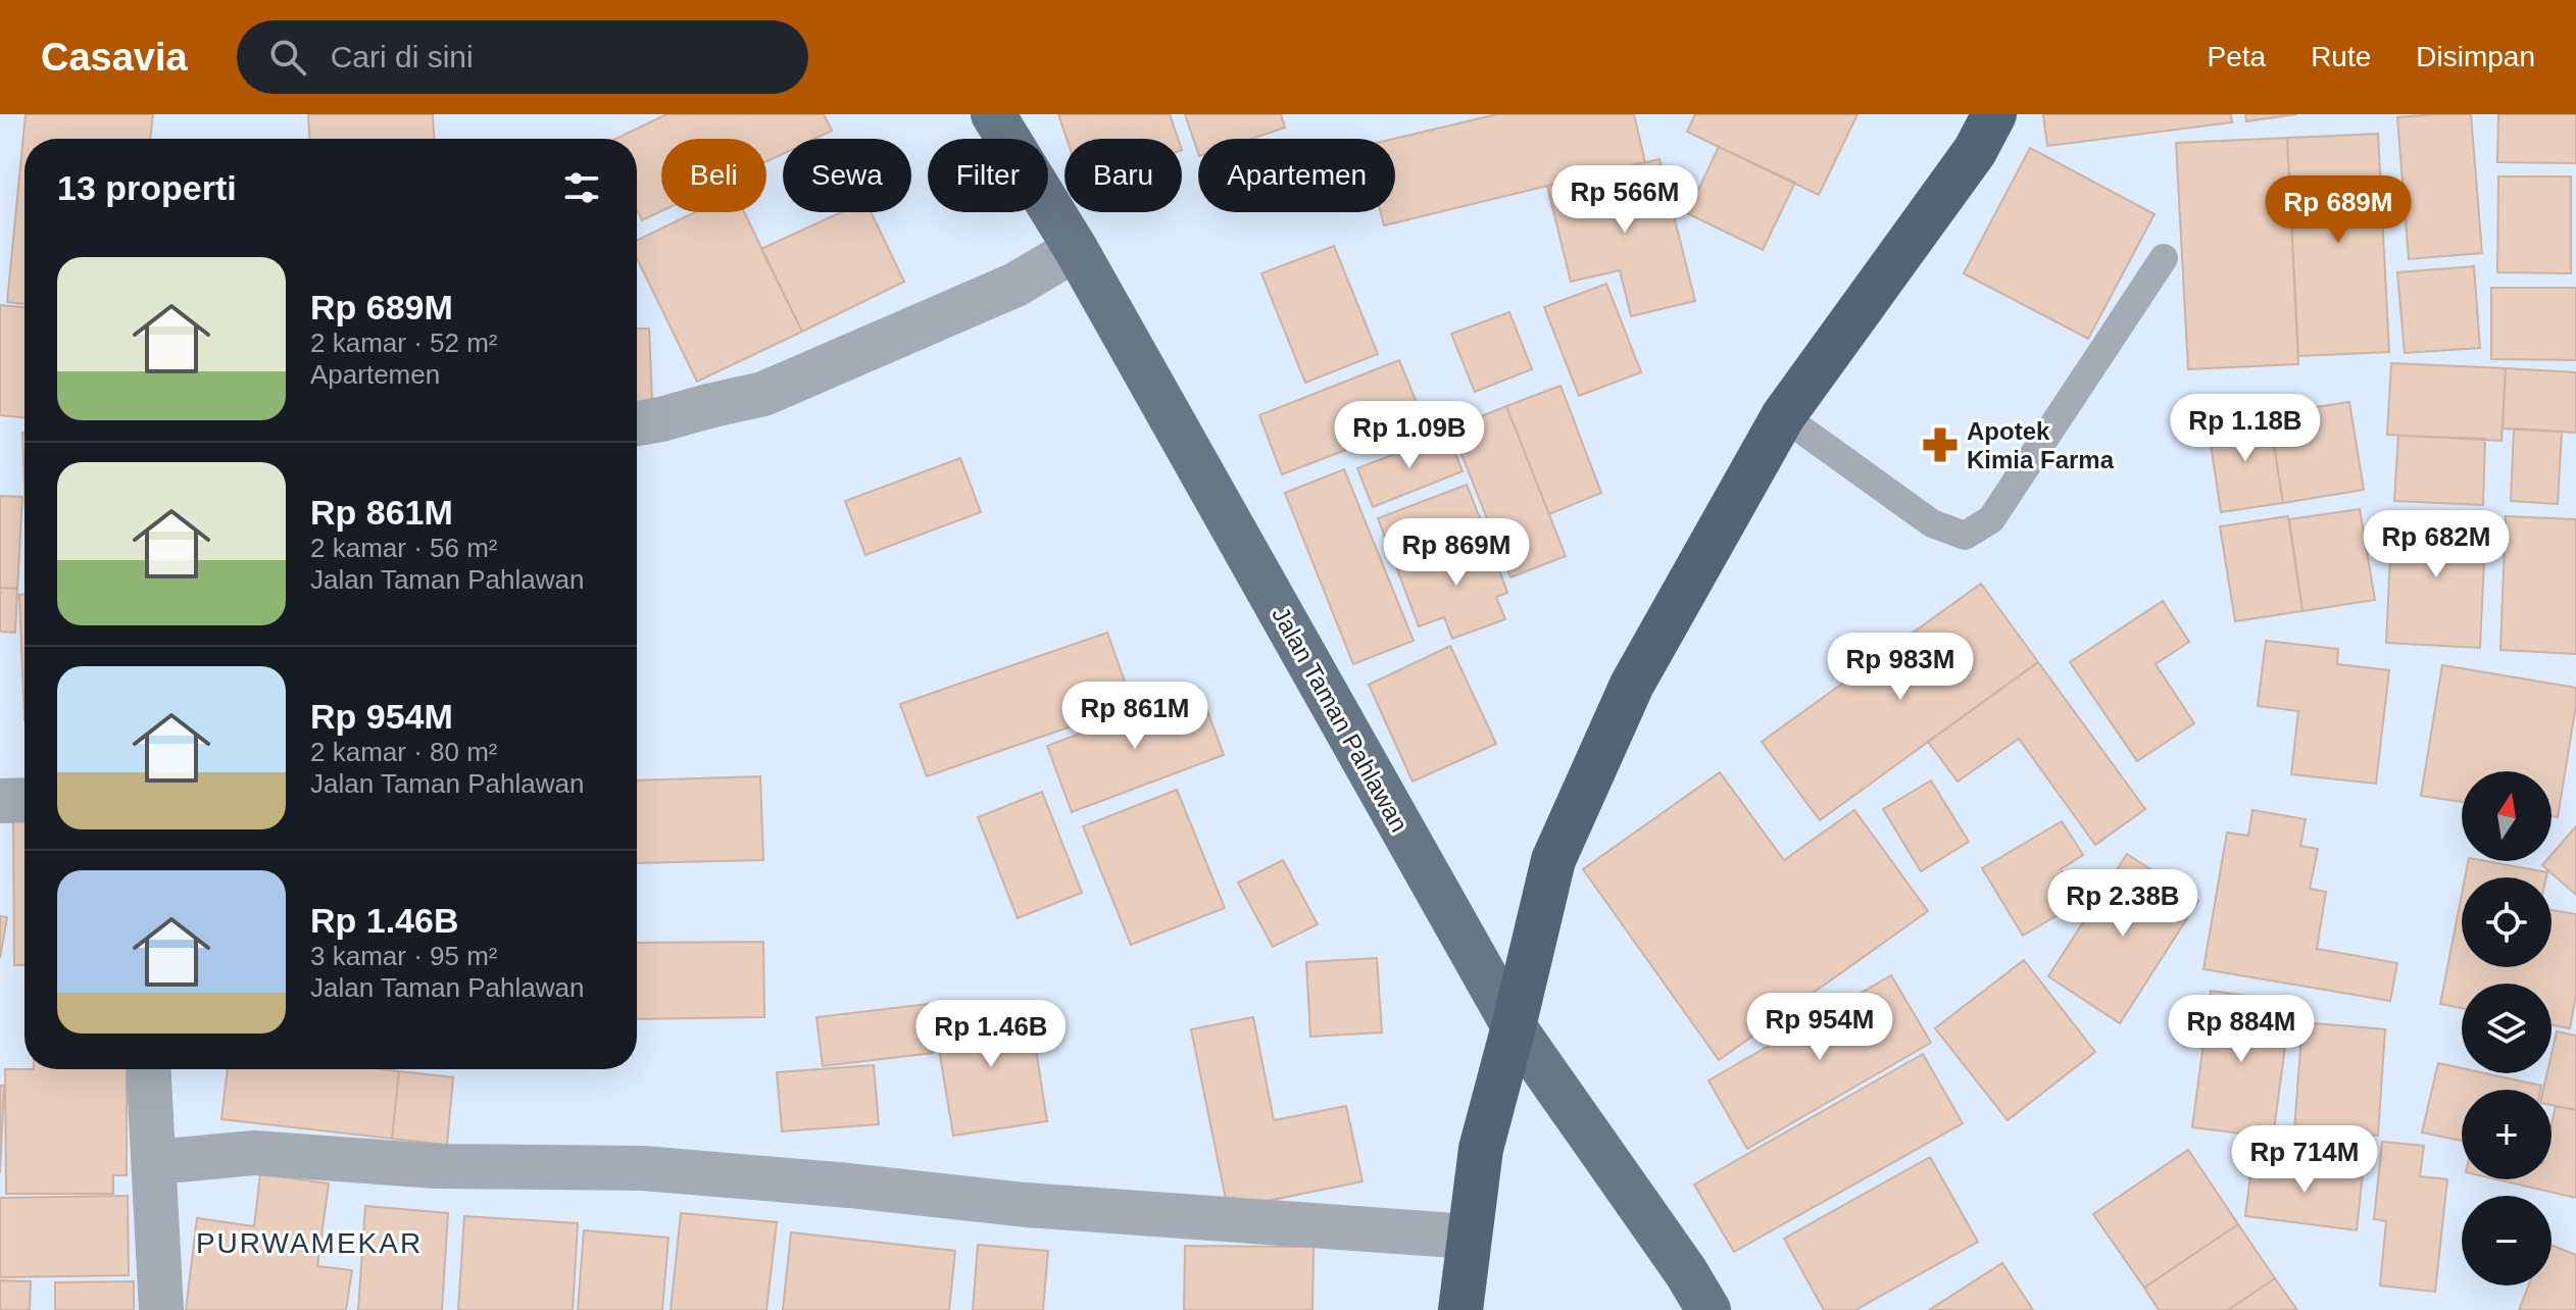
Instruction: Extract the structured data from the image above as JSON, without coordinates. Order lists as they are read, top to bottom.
{
  "streets": {
    "main road": ["Jalan Taman Pahlawan"]
  },
  "districts": ["PURWAMEKAR"],
  "places": {
    "pharmacy": ["Apotek Kimia Farma"]
  },
  "north": "top",
  "page": {
    "header": "Casavia",
    "search": "Cari di sini",
    "nav": ["Peta", "Rute", "Disimpan"],
    "chip": [
      "Beli",
      "Sewa",
      "Filter",
      "Baru",
      "Apartemen"
    ],
    "heading": "13 properti",
    "price": [
      "Rp 566M",
      "Rp 689M",
      "Rp 1.18B",
      "Rp 1.09B",
      "Rp 682M",
      "Rp 869M",
      "Rp 983M",
      "Rp 861M",
      "Rp 2.38B",
      "Rp 954M",
      "Rp 884M",
      "Rp 1.46B",
      "Rp 714M"
    ],
    "list": [
      {
        "name": "Rp 689M",
        "note": "2 kamar · 52 m² · Apartemen"
      },
      {
        "name": "Rp 861M",
        "note": "2 kamar · 56 m² · Jalan Taman Pahlawan"
      },
      {
        "name": "Rp 954M",
        "note": "2 kamar · 80 m² · Jalan Taman Pahlawan"
      },
      {
        "name": "Rp 1.46B",
        "note": "3 kamar · 95 m² · Jalan Taman Pahlawan"
      }
    ],
    "map_buttons": ["+", "−"]
  }
}
